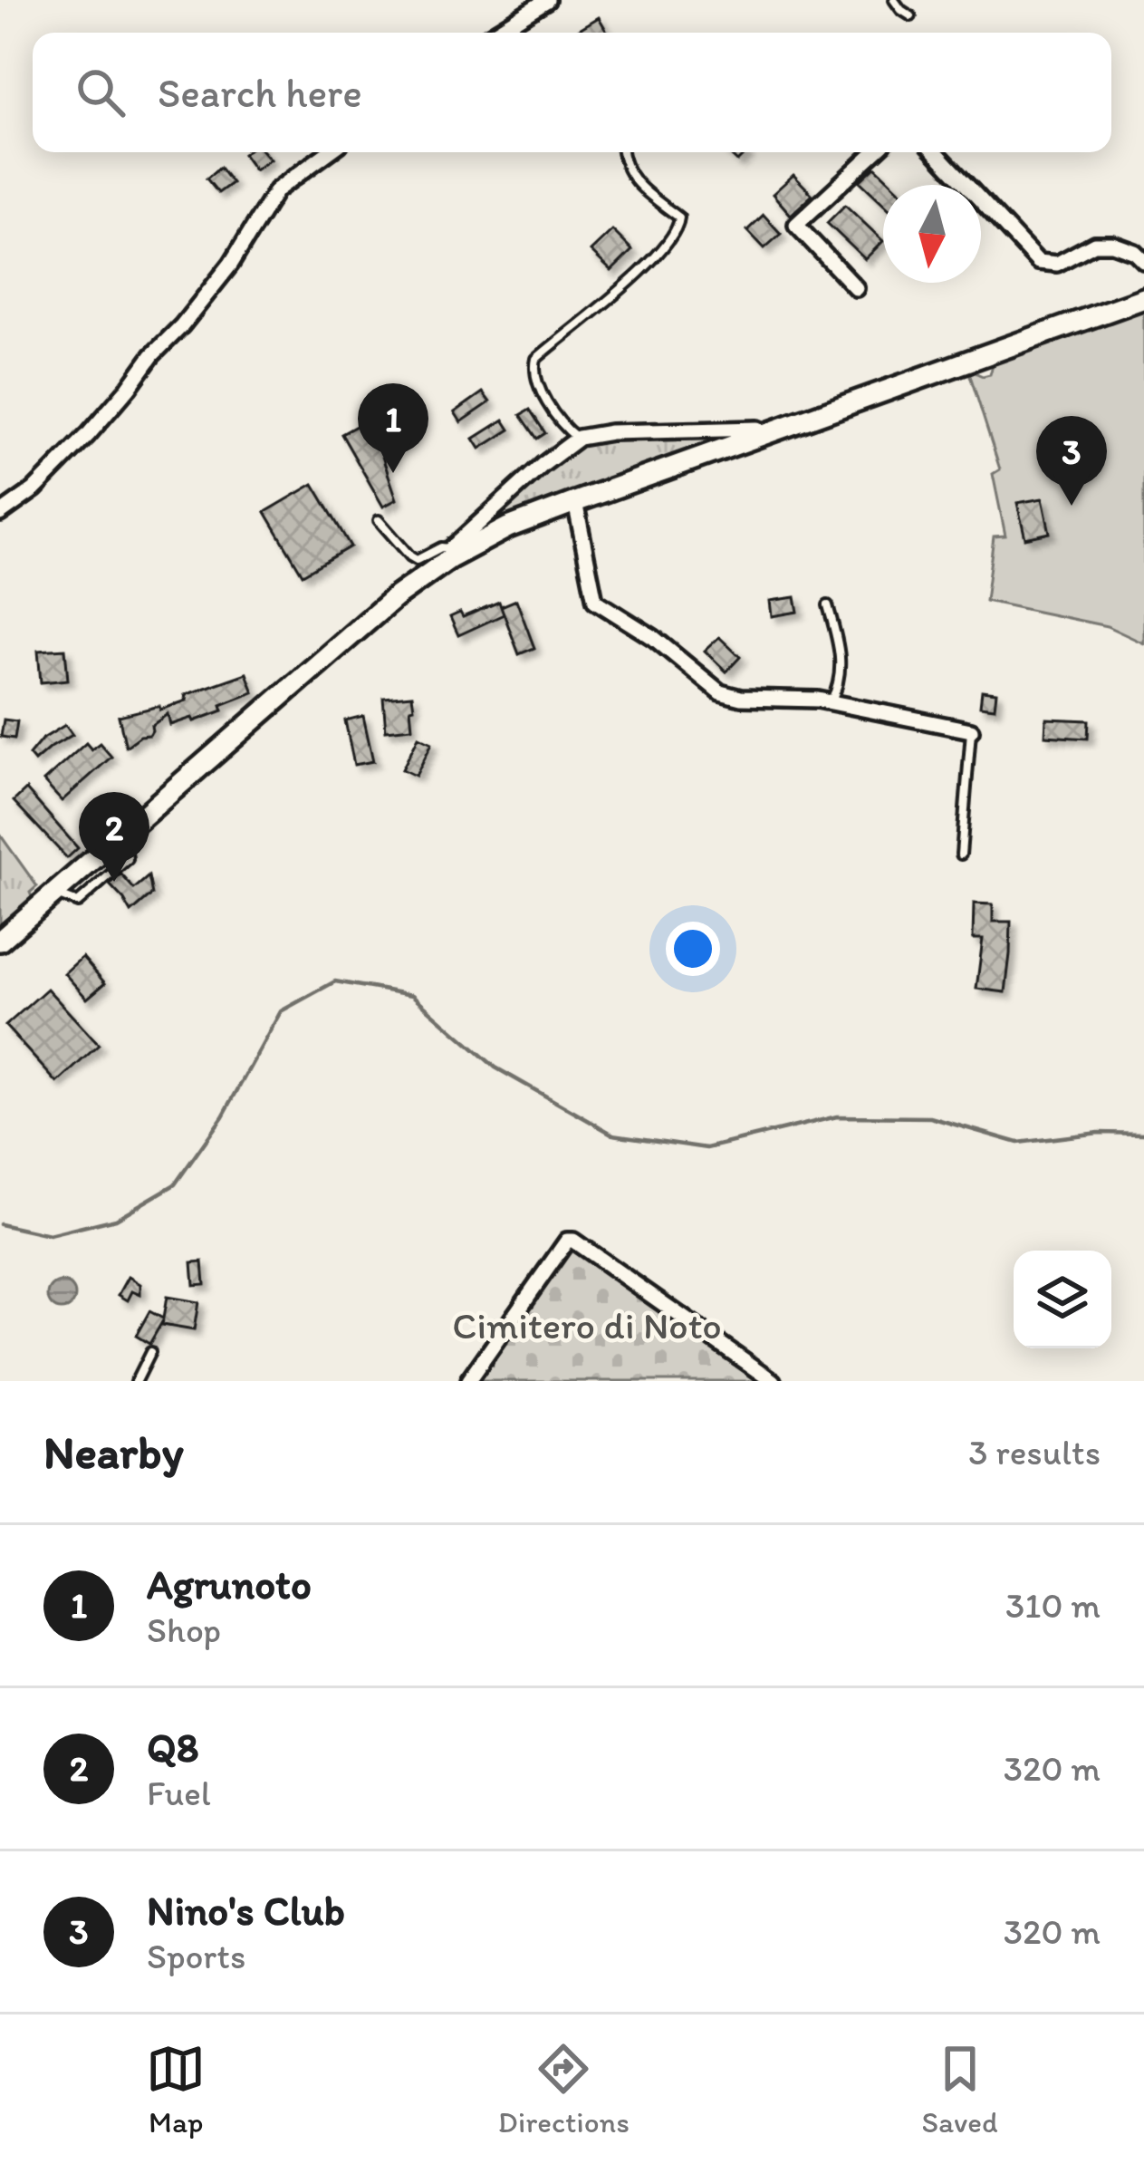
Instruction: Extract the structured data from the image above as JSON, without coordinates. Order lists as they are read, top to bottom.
{
  "parks": ["Cimitero di Noto"],
  "north": "bottom",
  "page": {
    "search": "Search here",
    "pins": ["1", "3", "2"],
    "heading": ["Nearby", "3 results"],
    "list": [
      {
        "mark": "1",
        "name": "Agrunoto",
        "note": "Shop",
        "value": "310 m"
      },
      {
        "mark": "2",
        "name": "Q8",
        "note": "Fuel",
        "value": "320 m"
      },
      {
        "mark": "3",
        "name": "Nino's Club",
        "note": "Sports",
        "value": "320 m"
      }
    ],
    "nav": ["Map", "Directions", "Saved"]
  }
}
